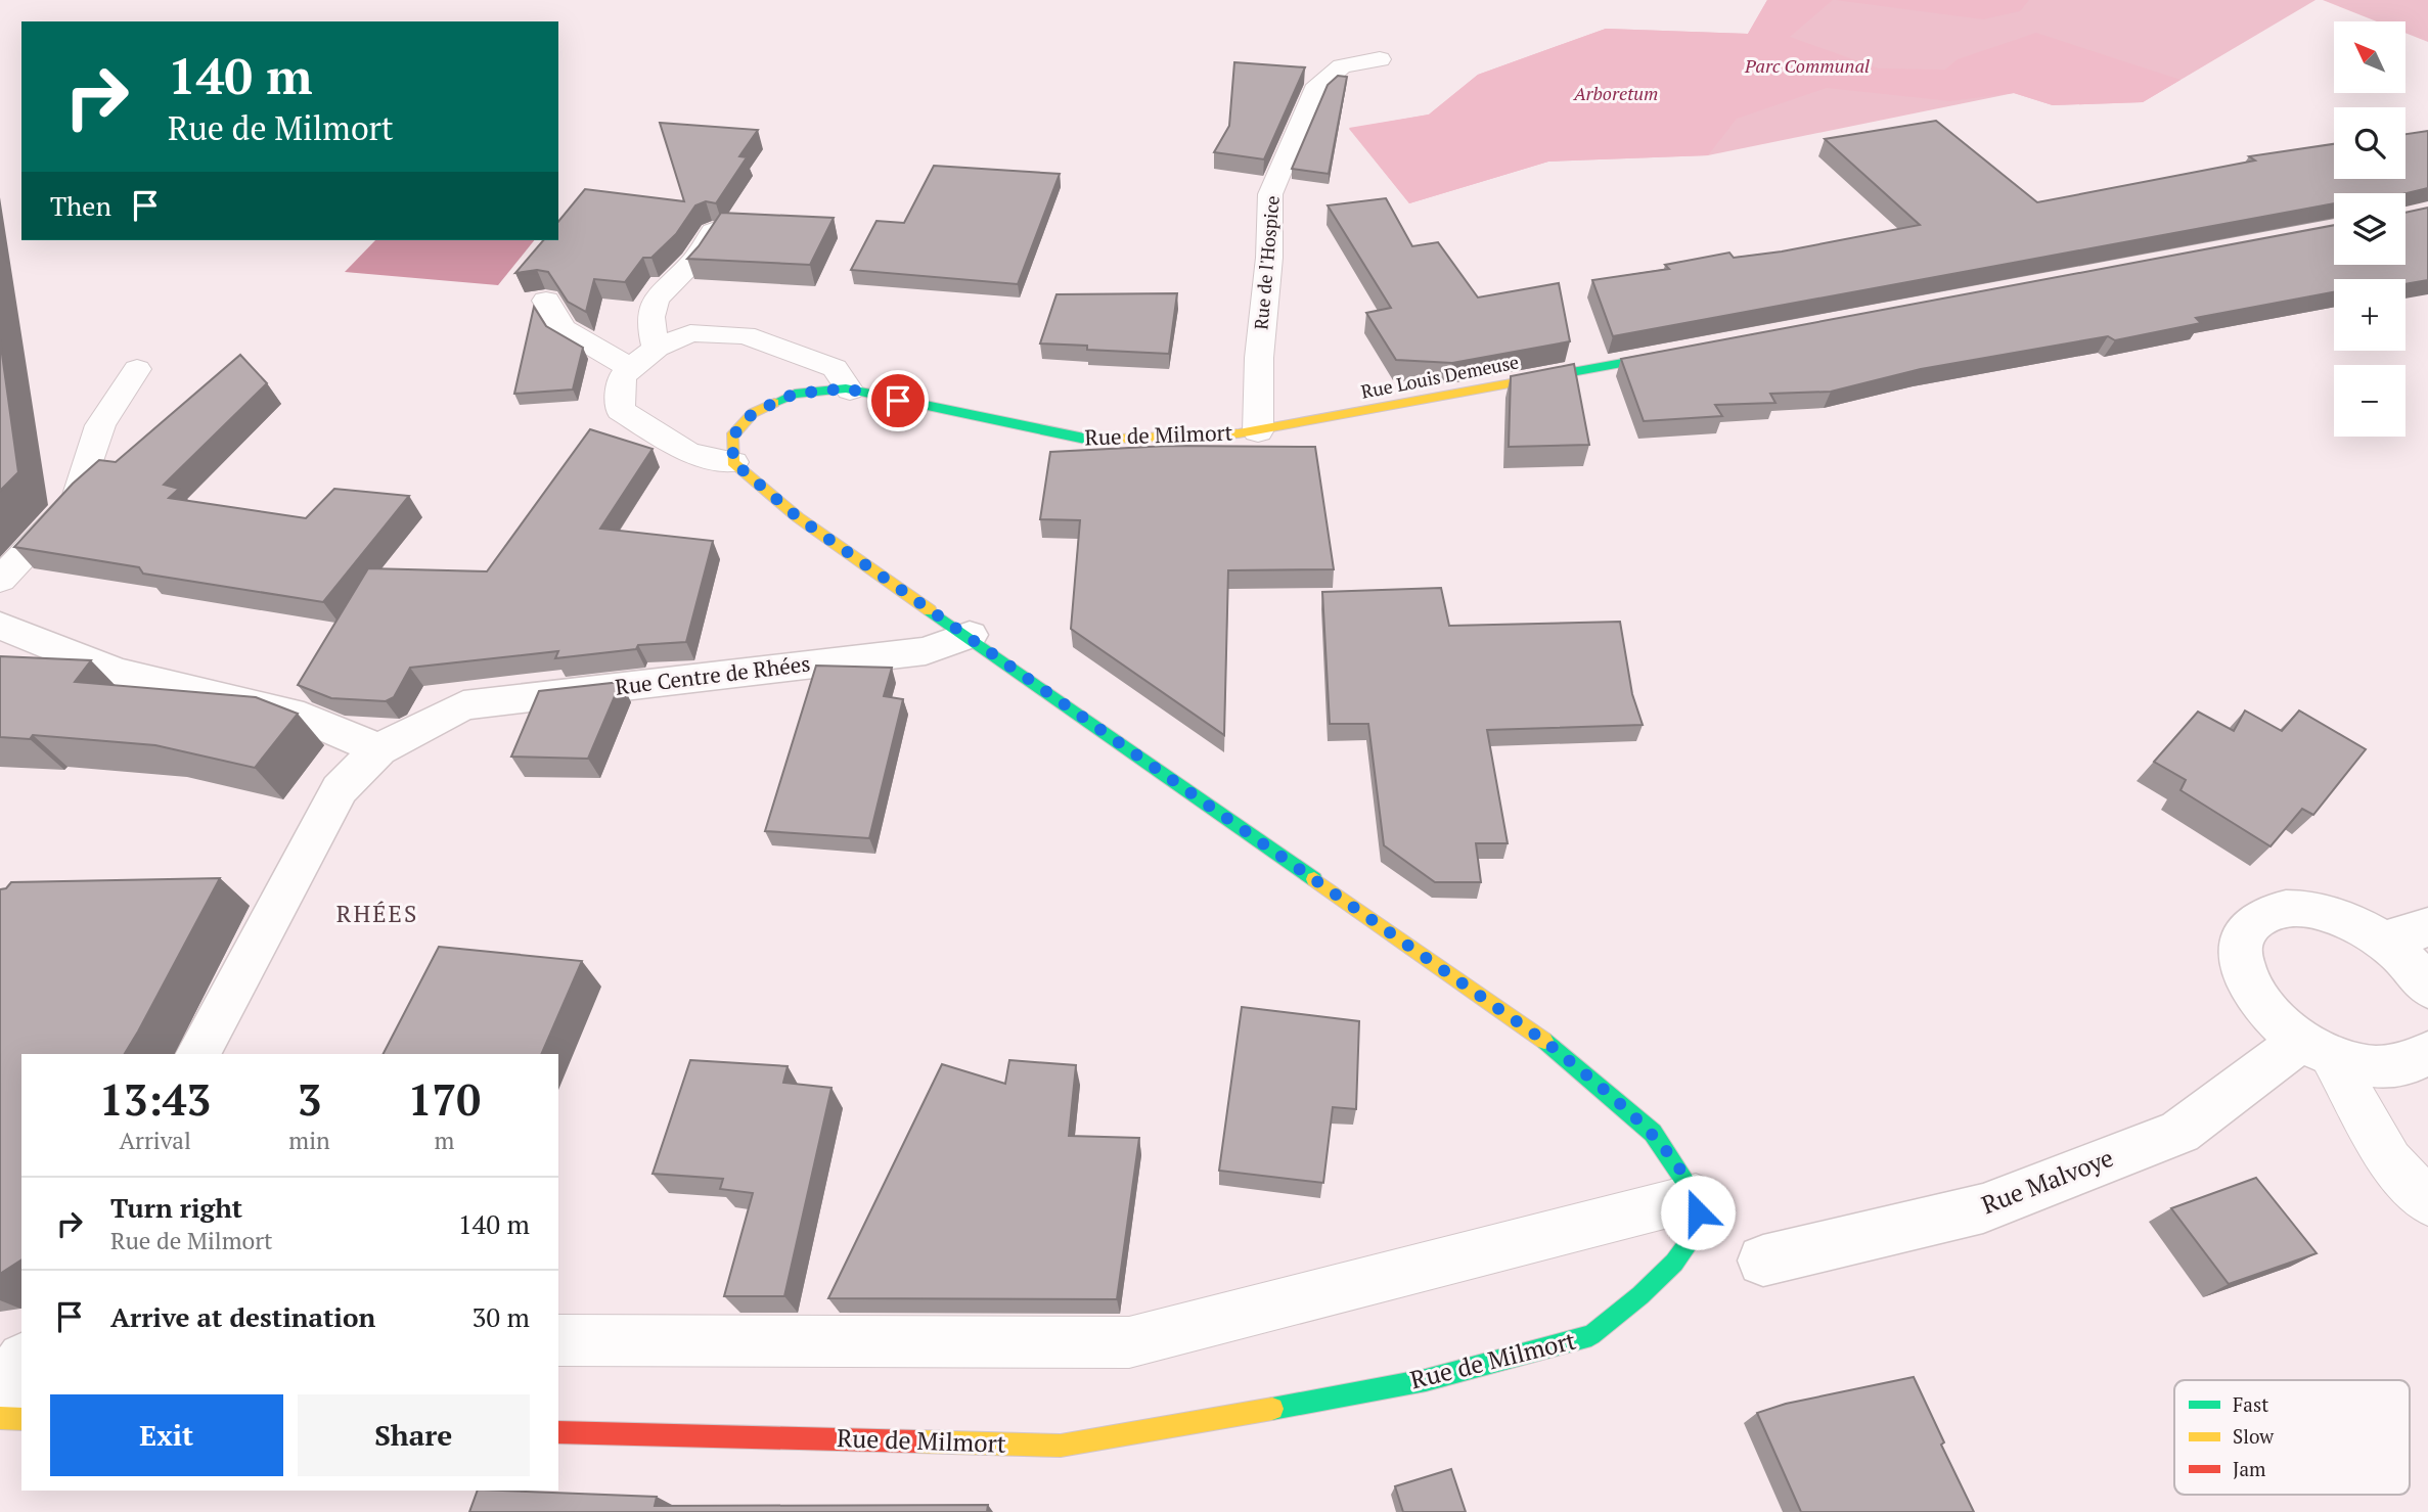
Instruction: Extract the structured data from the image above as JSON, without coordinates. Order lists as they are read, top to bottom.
{
  "streets": {
    "street": [
      "Rue Louis Demeuse",
      "Rue de Milmort",
      "Rue Centre de Rhées",
      "Rue Malvoye"
    ],
    "lane": ["Rue de l'Hospice"]
  },
  "crossings": [
    ["Rue de l'Hospice", "Rue Louis Demeuse"],
    ["Rue de l'Hospice", "Rue de Milmort"],
    ["Rue Louis Demeuse", "Rue de Milmort"]
  ],
  "districts": ["RHÉES"],
  "parks": ["Parc Communal", "Arboretum"],
  "legend": ["Fast", "Slow", "Jam"],
  "north": "top left",
  "page": {
    "map_buttons": ["+", "−"],
    "turn": ["140 m", "Rue de Milmort"],
    "then": "Then",
    "eta": [
      "13:43",
      "Arrival",
      "3",
      "min",
      "170",
      "m"
    ],
    "list": [
      {
        "name": "Turn right",
        "note": "Rue de Milmort",
        "value": "140 m"
      },
      {
        "name": "Arrive at destination",
        "value": "30 m"
      }
    ],
    "buttons": ["Exit", "Share"]
  }
}
